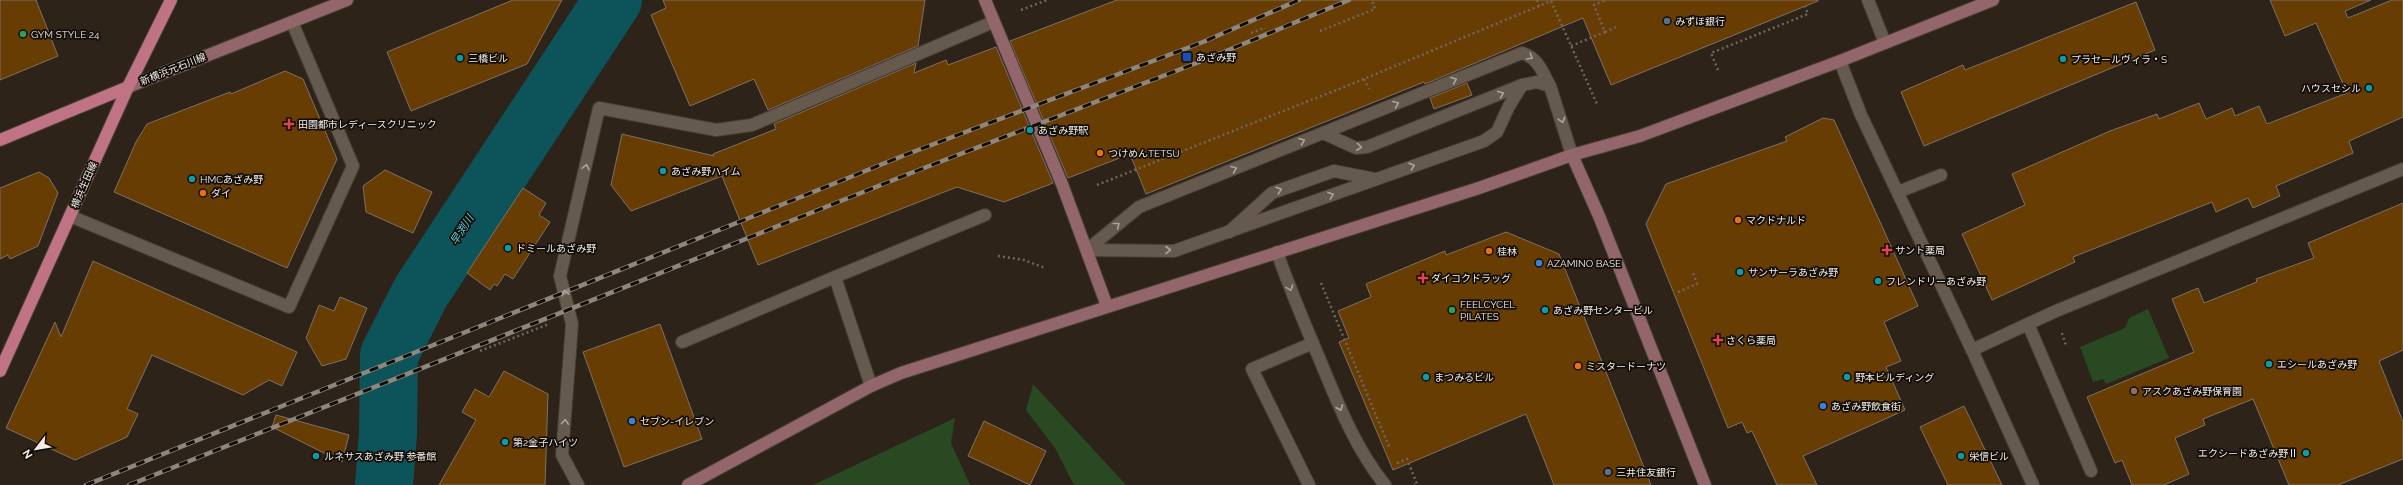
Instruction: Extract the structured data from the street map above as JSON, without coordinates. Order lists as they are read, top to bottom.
{
  "streets": {
    "main road": ["新横浜元石川線", "横浜生田線"]
  },
  "crossings": [
    ["新横浜元石川線", "横浜生田線"]
  ],
  "water": ["早渕川"],
  "places": {
    "other": [
      "みずほ銀行",
      "GYM STYLE 24",
      "三橋ビル",
      "プラセールヴィラ・S",
      "ハウスセシル",
      "あざみ野駅",
      "つけめんTETSU",
      "あざみ野ハイム",
      "HMCあざみ野",
      "ダイ",
      "マクドナルド",
      "ドミールあざみ野",
      "桂林",
      "AZAMINO BASE",
      "サンサーラあざみ野",
      "フレンドリーあざみ野",
      "FEELCYCEL PILATES",
      "あざみ野センタービル",
      "エシールあざみ野",
      "ミスタードーナツ",
      "まつみるビル",
      "野本ビルディング",
      "アスクあざみ野保育園",
      "あざみ野飲食街",
      "セブン-イレブン",
      "第2金子ハイツ",
      "エクシードあざみ野Ⅱ",
      "ルネサスあざみ野 参番館",
      "栄信ビル",
      "三井住友銀行"
    ],
    "transit": ["あざみ野"],
    "health": [
      "田園都市レディースクリニック",
      "サント薬局",
      "ダイコクドラッグ",
      "さくら薬局"
    ]
  },
  "north": "bottom left"
}
